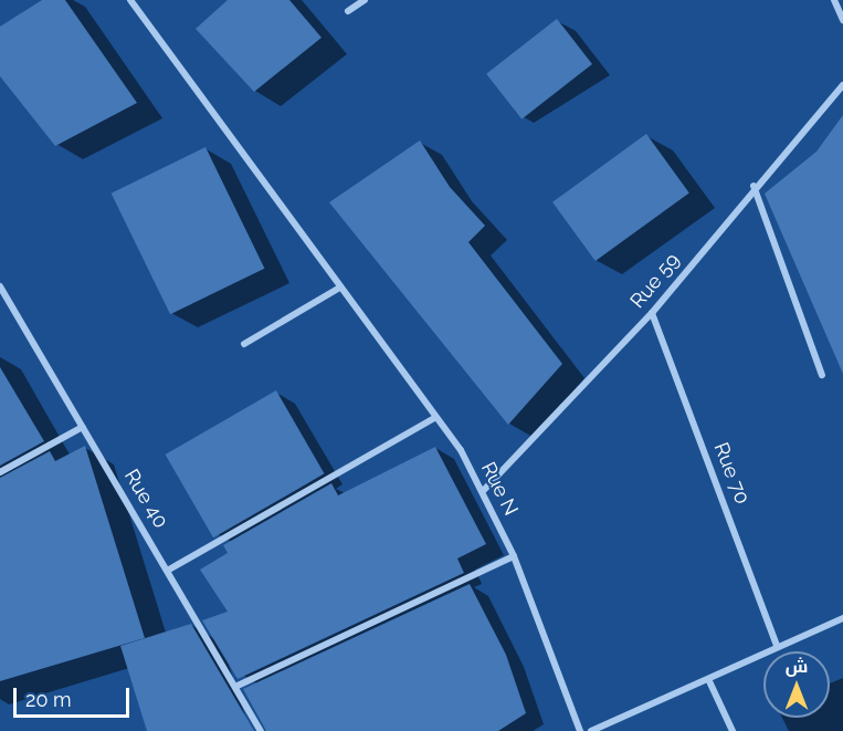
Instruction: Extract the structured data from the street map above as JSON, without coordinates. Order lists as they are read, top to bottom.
{
  "streets": {
    "street": [
      "Rue 59",
      "Rue 70",
      "Rue N",
      "Rue 40"
    ]
  },
  "crossings": [
    ["Rue 59", "Rue 70"],
    ["Rue 59", "Rue N"]
  ],
  "scale_bar": "20 m",
  "north": "top"
}
